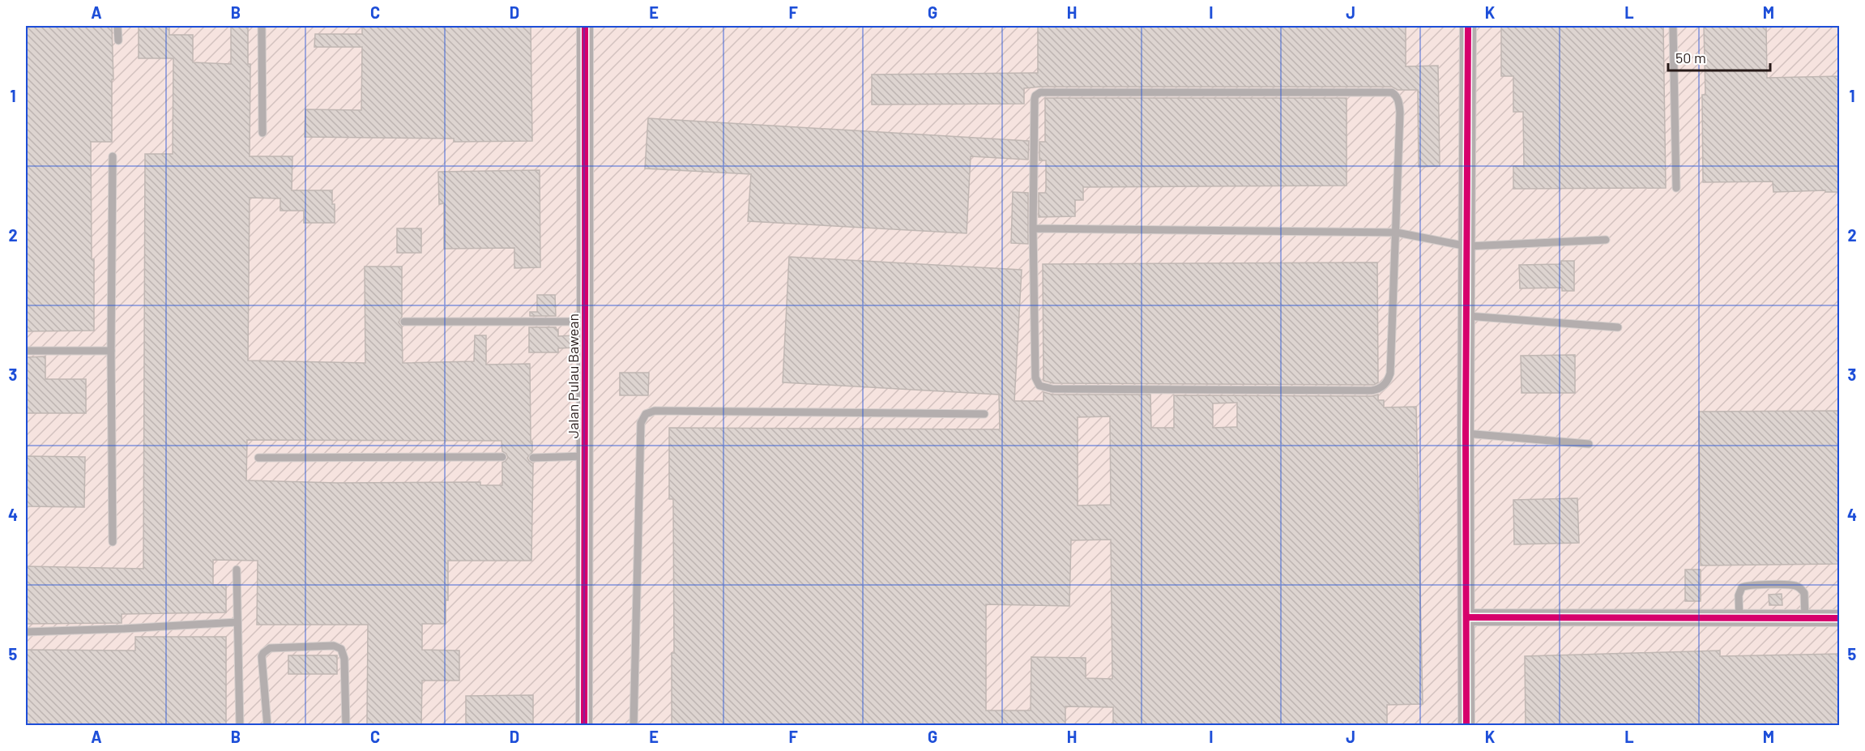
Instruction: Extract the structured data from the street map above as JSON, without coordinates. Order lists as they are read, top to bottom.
{
  "streets": {
    "street": ["Jalan Pulau Bawean"]
  },
  "scale_bar": "50 m",
  "grid": {
    "columns": [
      "A",
      "B",
      "C",
      "D",
      "E",
      "F",
      "G",
      "H",
      "I",
      "J",
      "K",
      "L",
      "M"
    ],
    "rows": [
      "1",
      "2",
      "3",
      "4",
      "5"
    ]
  }
}
